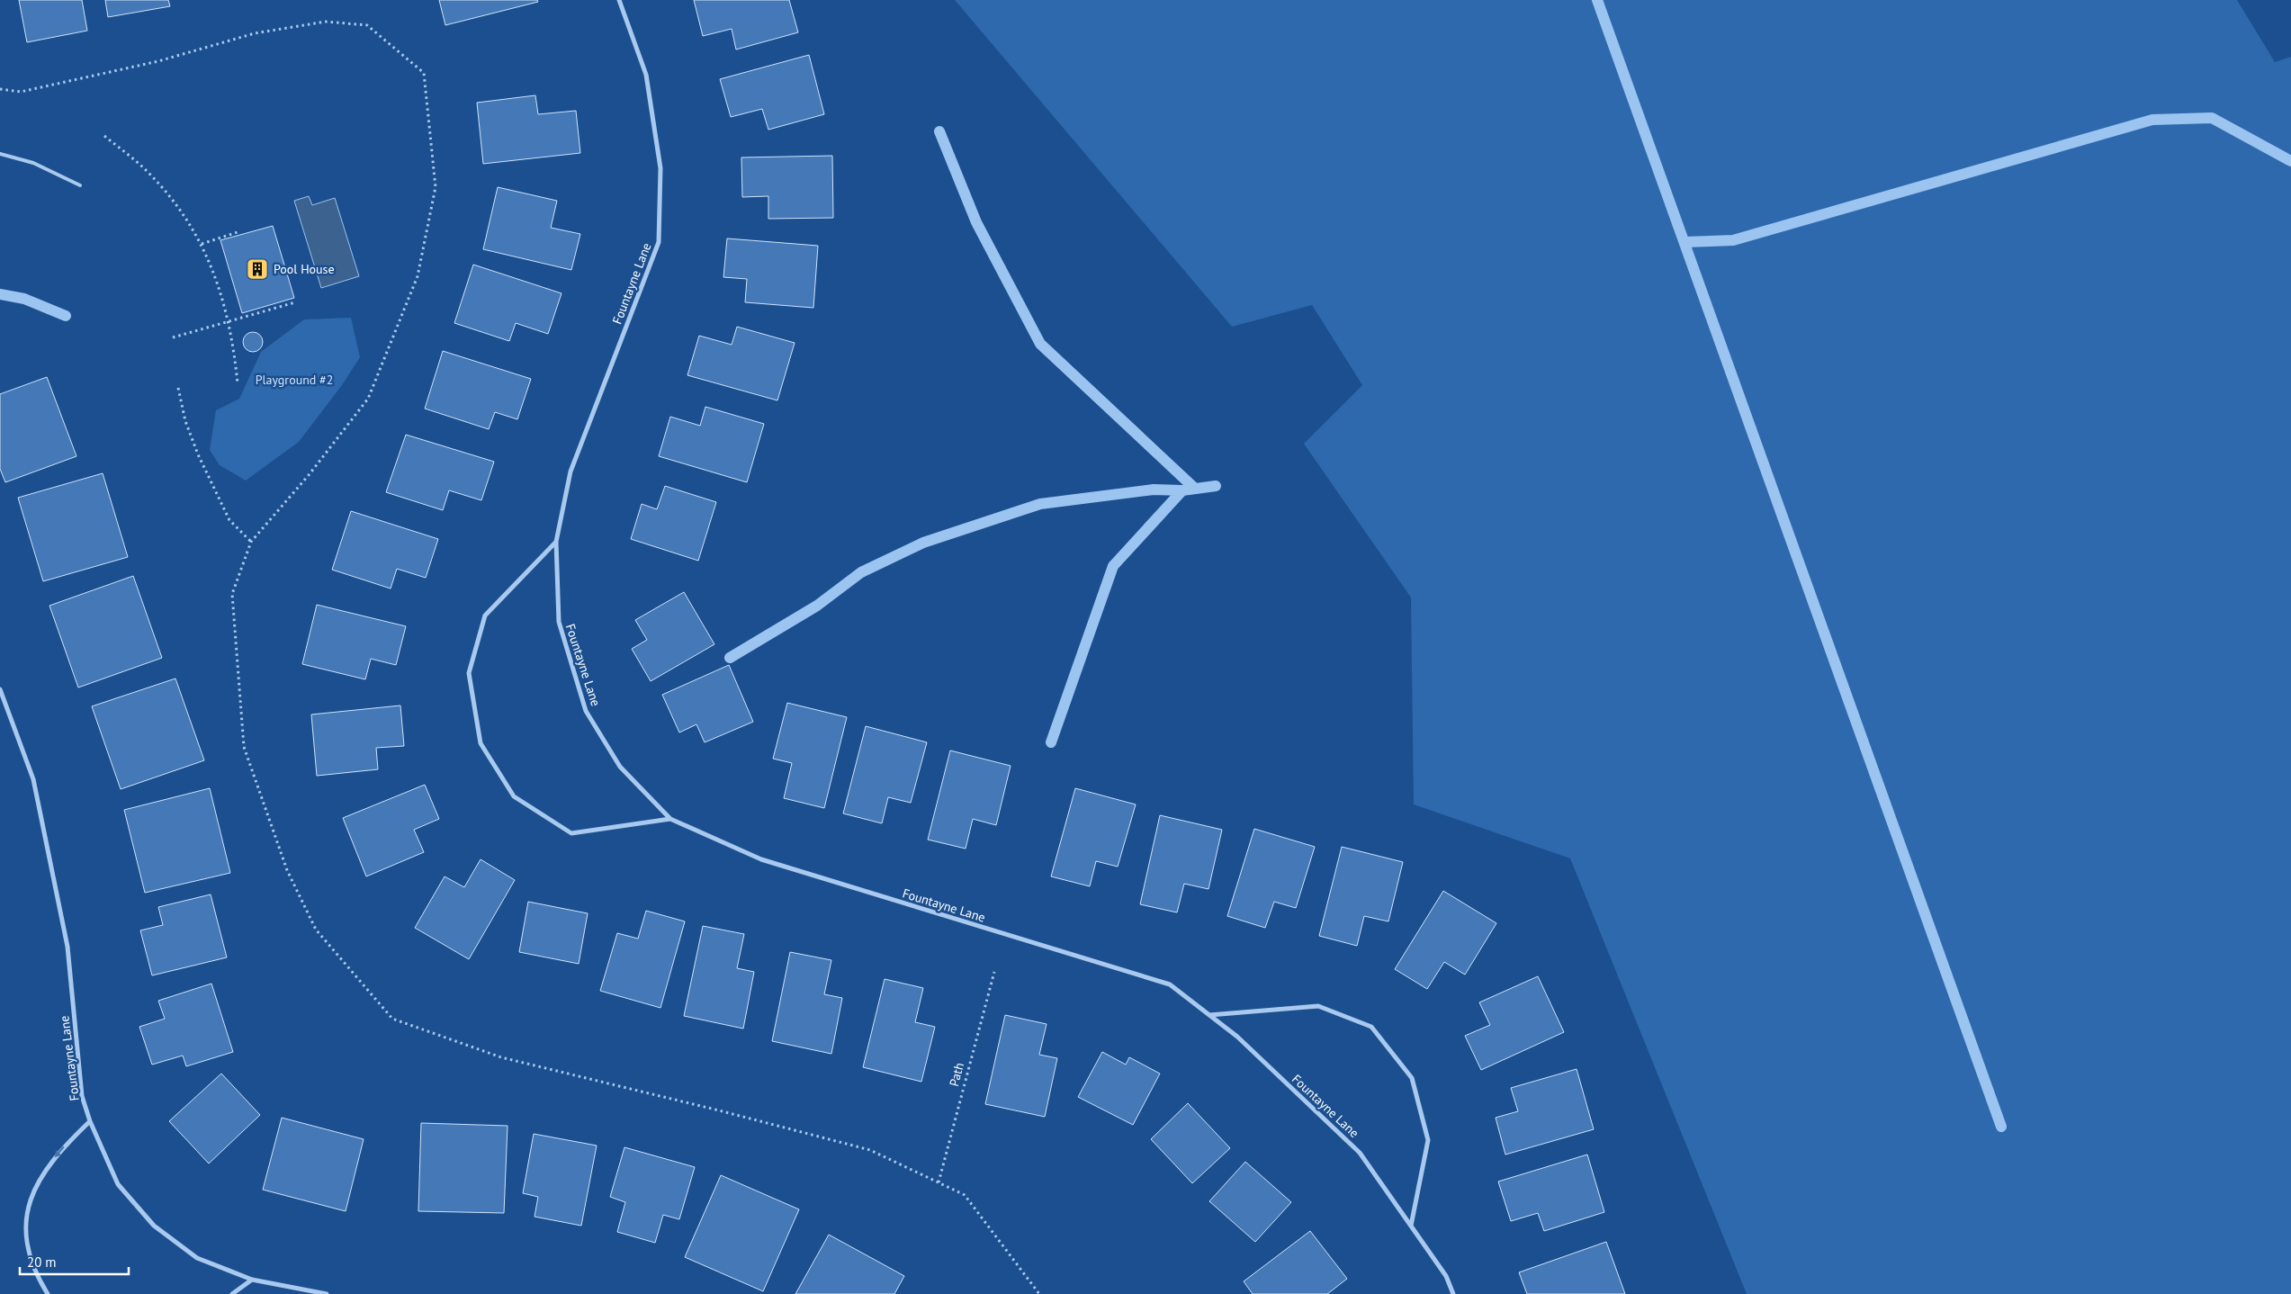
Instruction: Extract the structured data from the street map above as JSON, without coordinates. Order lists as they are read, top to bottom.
{
  "streets": {
    "street": ["Fountayne Lane"],
    "path": ["Path"]
  },
  "parks": ["Playground #2"],
  "places": {
    "building": ["Pool House"]
  },
  "scale_bar": "20 m"
}
